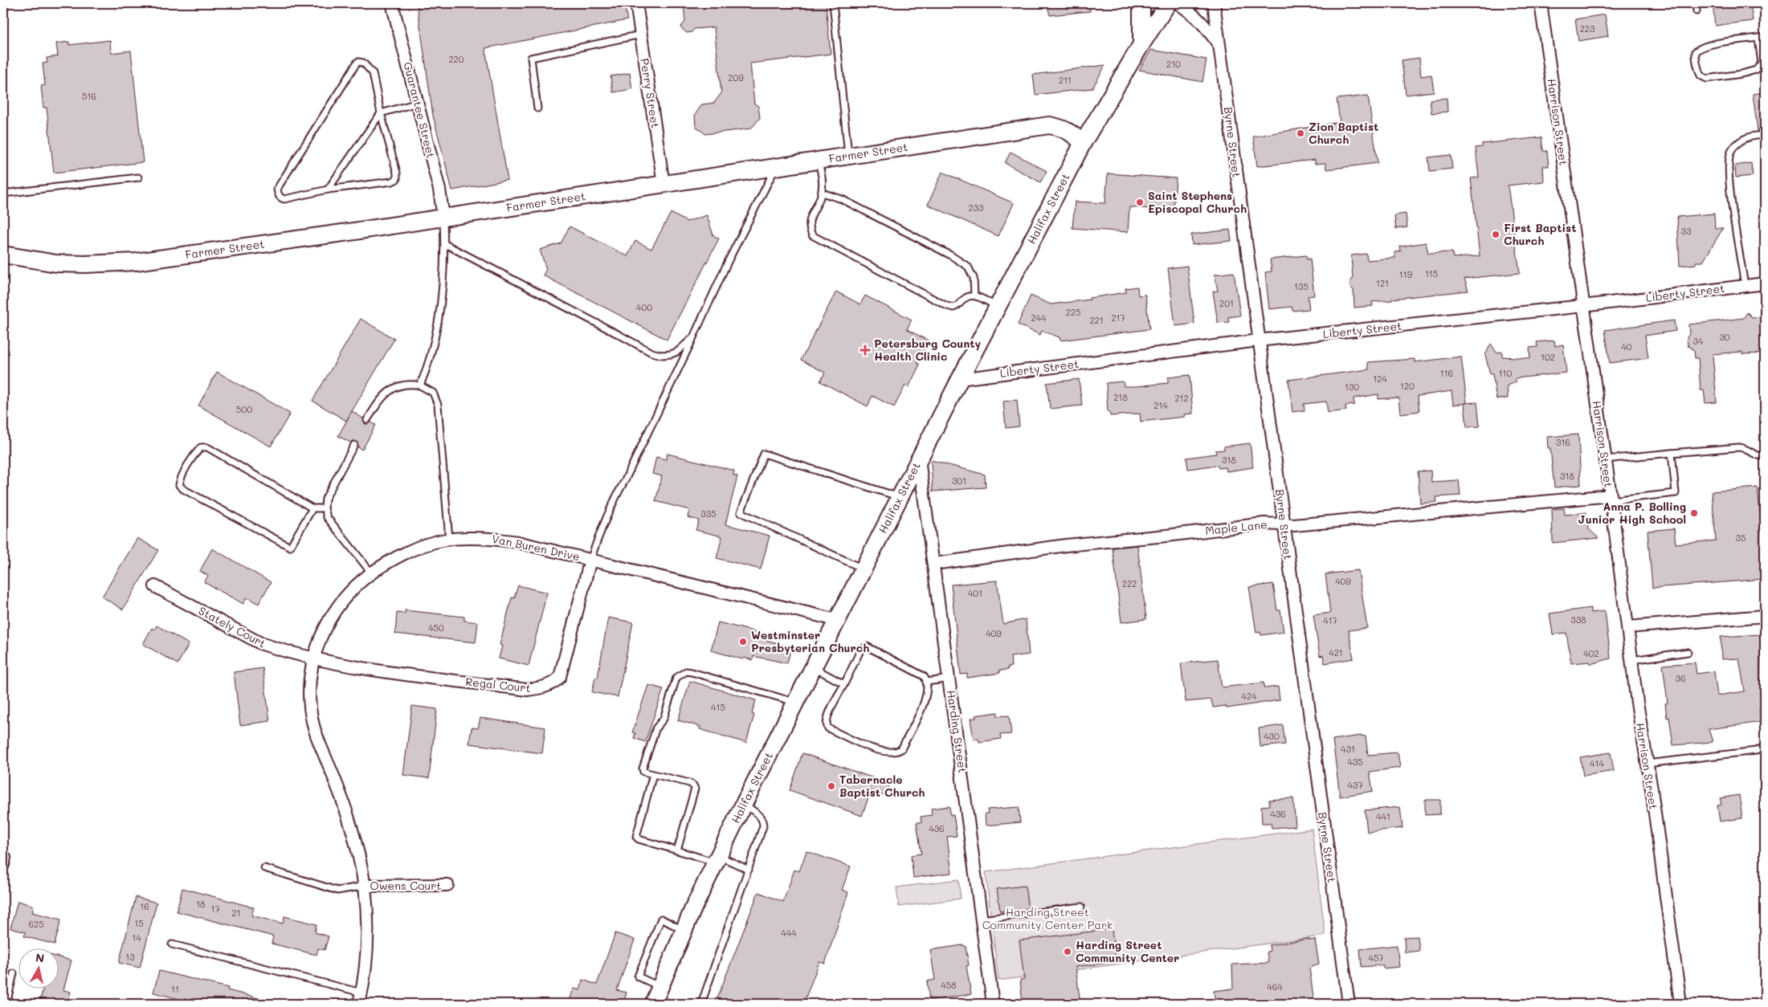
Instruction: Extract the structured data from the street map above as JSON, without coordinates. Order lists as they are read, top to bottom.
{
  "streets": {
    "main road": ["Farmer Street", "Halifax Street"],
    "street": [
      "Perry Street",
      "Guarantee Street",
      "Harrison Street",
      "Byrne Street",
      "Liberty Street",
      "Maple Lane",
      "Van Buren Drive",
      "Stately Court",
      "Regal Court",
      "Harding Street",
      "Owens Court"
    ]
  },
  "crossings": [
    ["Perry Street", "Farmer Street"],
    ["Guarantee Street", "Farmer Street"],
    ["Harrison Street", "Liberty Street"],
    ["Harrison Street", "Maple Lane"],
    ["Byrne Street", "Liberty Street"],
    ["Byrne Street", "Maple Lane"],
    ["Farmer Street", "Halifax Street"],
    ["Halifax Street", "Liberty Street"],
    ["Halifax Street", "Van Buren Drive"],
    ["Halifax Street", "Harding Street"],
    ["Maple Lane", "Harding Street"],
    ["Van Buren Drive", "Stately Court"],
    ["Van Buren Drive", "Regal Court"],
    ["Van Buren Drive", "Owens Court"],
    ["Stately Court", "Regal Court"]
  ],
  "parks": ["Harding Street Community Center Park"],
  "places": {
    "other": [
      "Zion Baptist Church",
      "Saint Stephens Episcopal Church",
      "First Baptist Church",
      "Anna P. Bolling Junior High School",
      "Westminster Presbyterian Church",
      "Tabernacle Baptist Church",
      "Harding Street Community Center"
    ],
    "health": ["Petersburg County Health Clinic"]
  },
  "house_numbers": [
    "223",
    "220",
    "210",
    "209",
    "211",
    "516",
    "233",
    "33",
    "115",
    "119",
    "121",
    "135",
    "201",
    "400",
    "225",
    "244",
    "217",
    "221",
    "30",
    "34",
    "40",
    "102",
    "116",
    "110",
    "124",
    "120",
    "130",
    "218",
    "212",
    "214",
    "500",
    "316",
    "318",
    "318",
    "301",
    "335",
    "35",
    "409",
    "222",
    "401",
    "338",
    "417",
    "450",
    "409",
    "421",
    "402",
    "36",
    "424",
    "415",
    "430",
    "431",
    "435",
    "414",
    "437",
    "436",
    "441",
    "436",
    "18",
    "16",
    "17",
    "21",
    "15",
    "625",
    "444",
    "14",
    "13",
    "457",
    "458",
    "464",
    "11"
  ],
  "north": "top"
}
